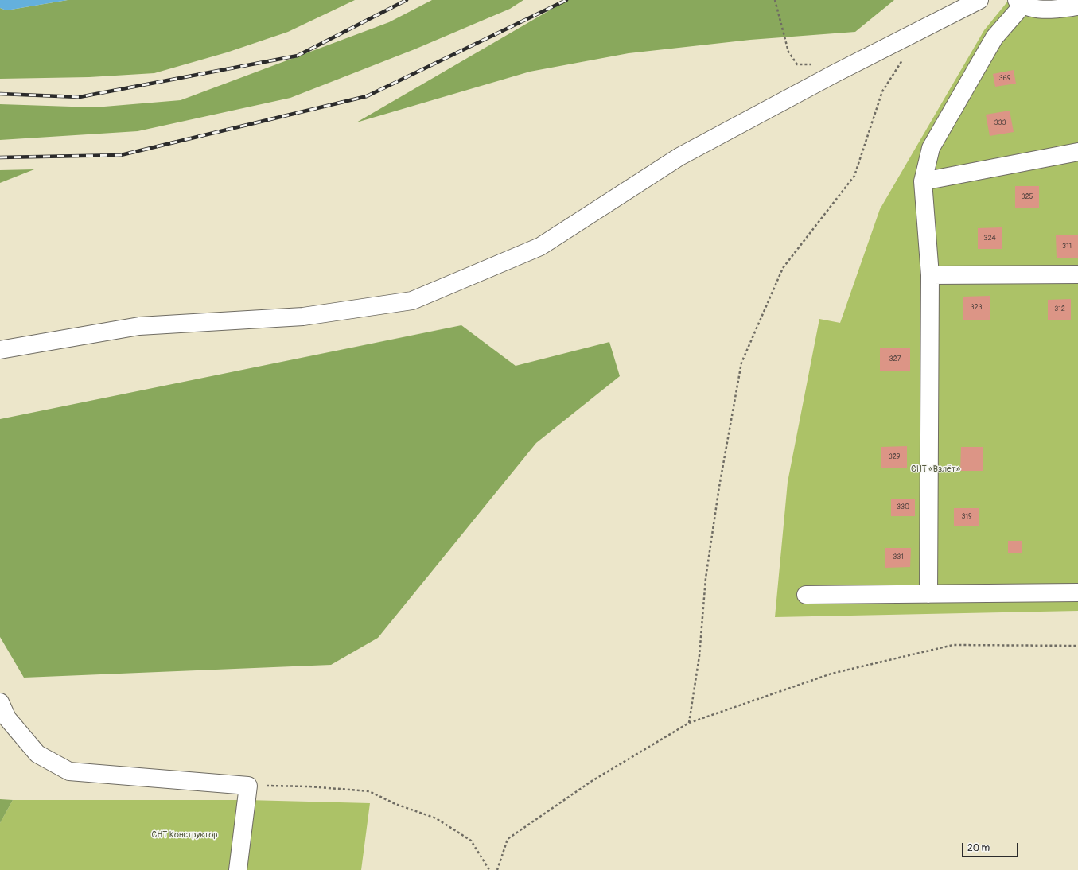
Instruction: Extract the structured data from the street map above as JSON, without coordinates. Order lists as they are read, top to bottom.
{
  "parks": ["СНТ «Взлёт»", "СНТ Конструктор"],
  "house_numbers": [
    "369",
    "333",
    "325",
    "324",
    "311",
    "323",
    "312",
    "327",
    "329",
    "330",
    "319",
    "331"
  ],
  "scale_bar": "20 m"
}
